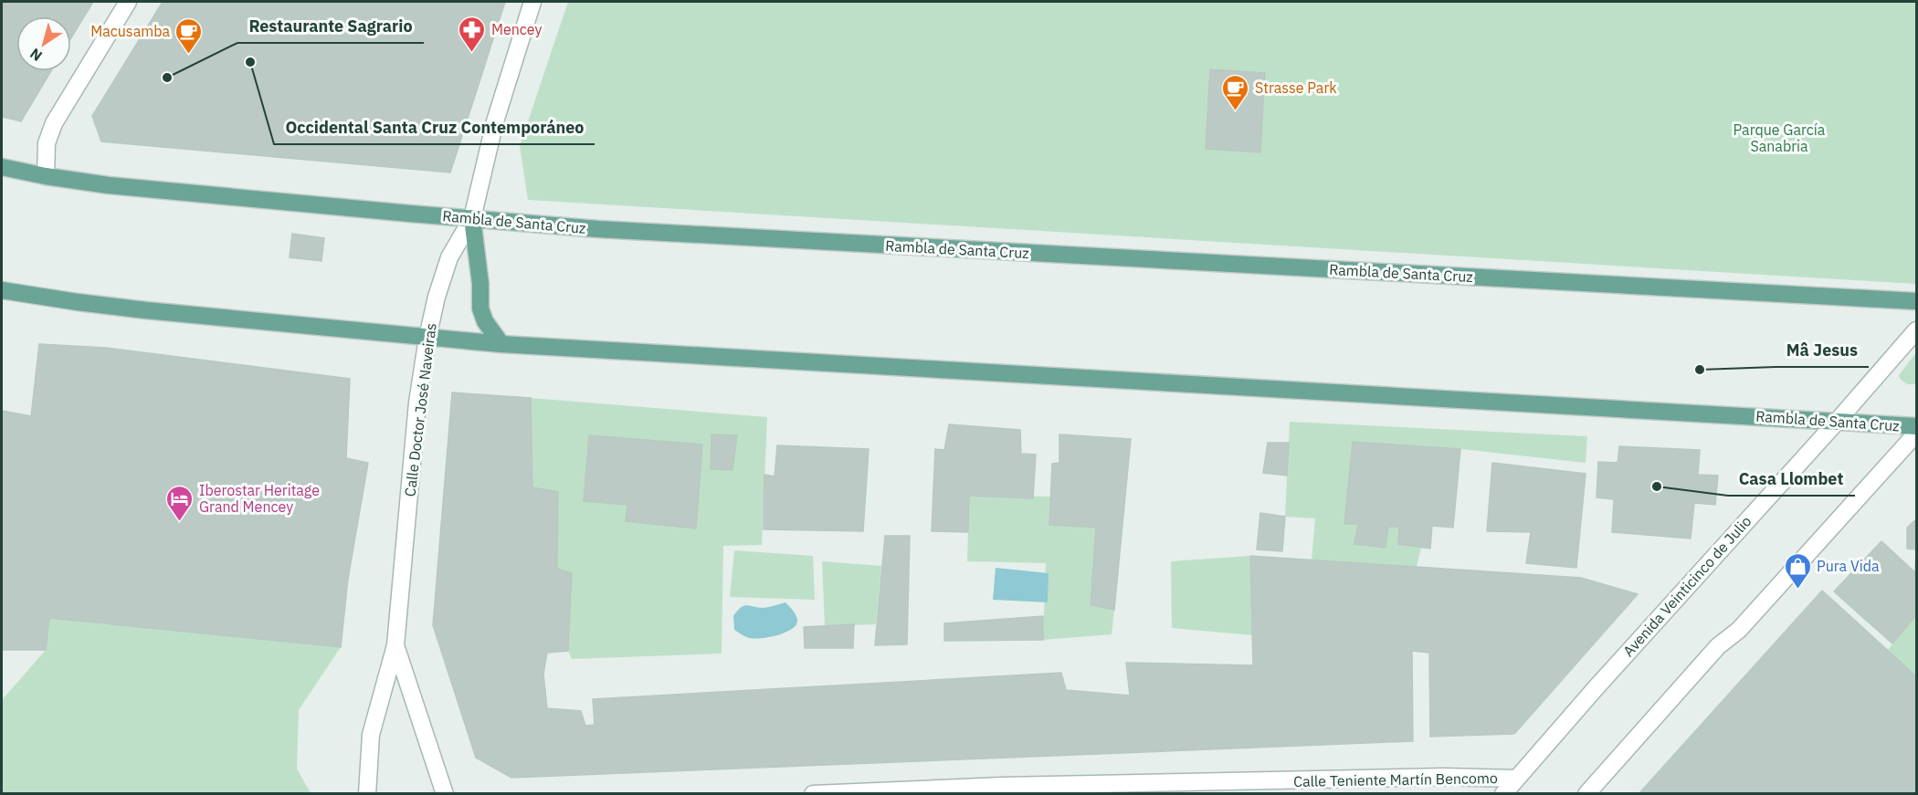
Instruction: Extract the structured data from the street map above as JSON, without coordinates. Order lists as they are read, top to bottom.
{
  "streets": {
    "main road": ["Rambla de Santa Cruz"],
    "street": ["Calle Doctor José Naveiras", "Avenida Veinticinco de Julio", "Calle Teniente Martín Bencomo"]
  },
  "crossings": [
    ["Rambla de Santa Cruz", "Calle Doctor José Naveiras"],
    ["Rambla de Santa Cruz", "Avenida Veinticinco de Julio"],
    ["Avenida Veinticinco de Julio", "Calle Teniente Martín Bencomo"]
  ],
  "parks": ["Parque García Sanabria"],
  "places": {
    "pharmacy": ["Mencey"],
    "cafe": ["Macusamba", "Strasse Park"],
    "other": [
      "Occidental Santa Cruz Contemporáneo",
      "Restaurante Sagrario",
      "Mâ Jesus",
      "Casa Llombet"
    ],
    "hotel": ["Iberostar Heritage Grand Mencey"],
    "shop": ["Pura Vida"]
  },
  "north": "bottom left"
}
